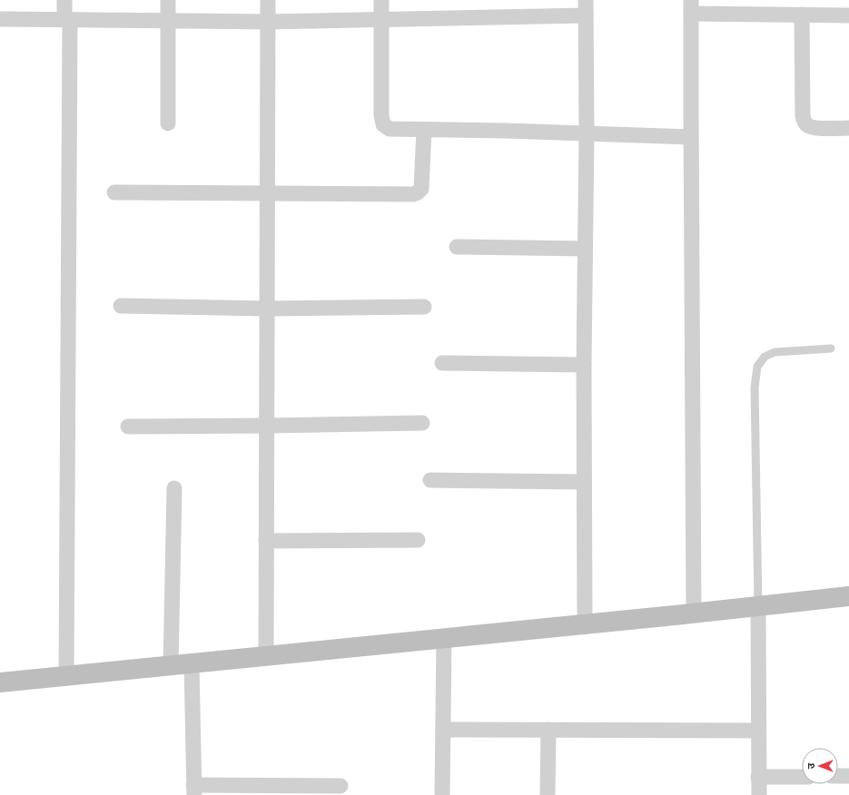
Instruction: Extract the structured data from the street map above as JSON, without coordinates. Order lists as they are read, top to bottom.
{
  "north": "left"
}
